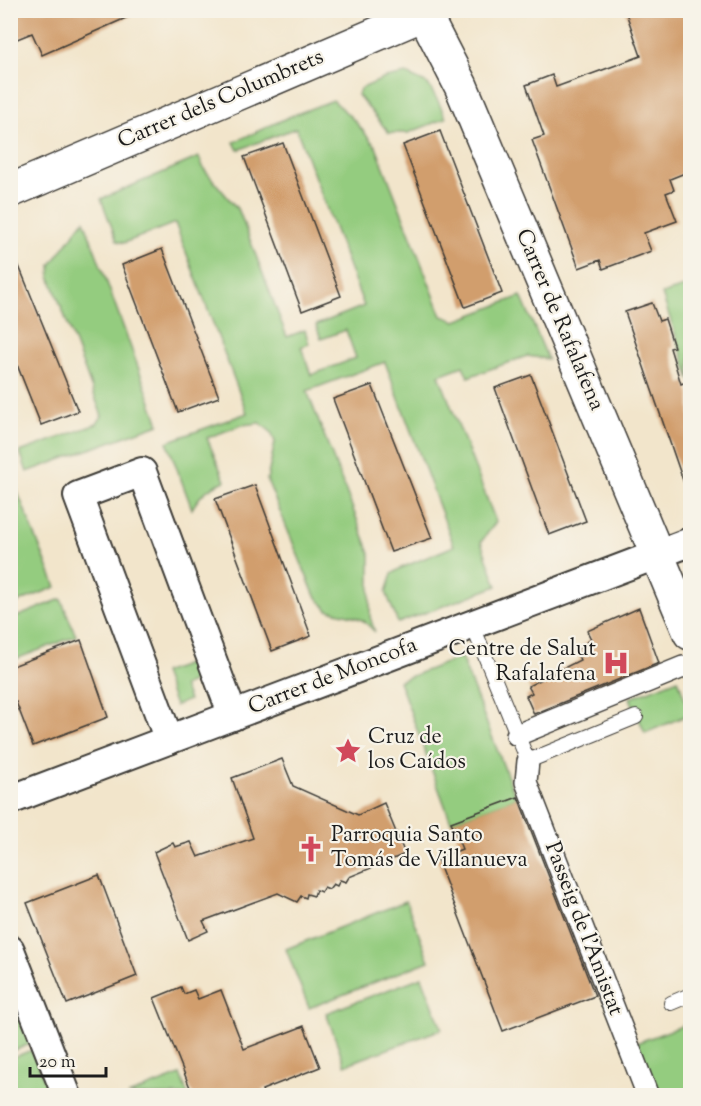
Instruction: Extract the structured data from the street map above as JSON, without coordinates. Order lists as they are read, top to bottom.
{
  "streets": {
    "street": [
      "Carrer dels Columbrets",
      "Carrer de Rafalafena",
      "Carrer de Moncofa",
      "Passeig de l'Amistat"
    ]
  },
  "crossings": [
    ["Carrer dels Columbrets", "Carrer de Rafalafena"],
    ["Carrer de Rafalafena", "Carrer de Moncofa"]
  ],
  "places": {
    "hospital": ["Centre de Salut Rafalafena"],
    "place": ["Cruz de los Caídos"],
    "church": ["Parroquia Santo Tomás de Villanueva"]
  },
  "scale_bar": "20 m"
}
